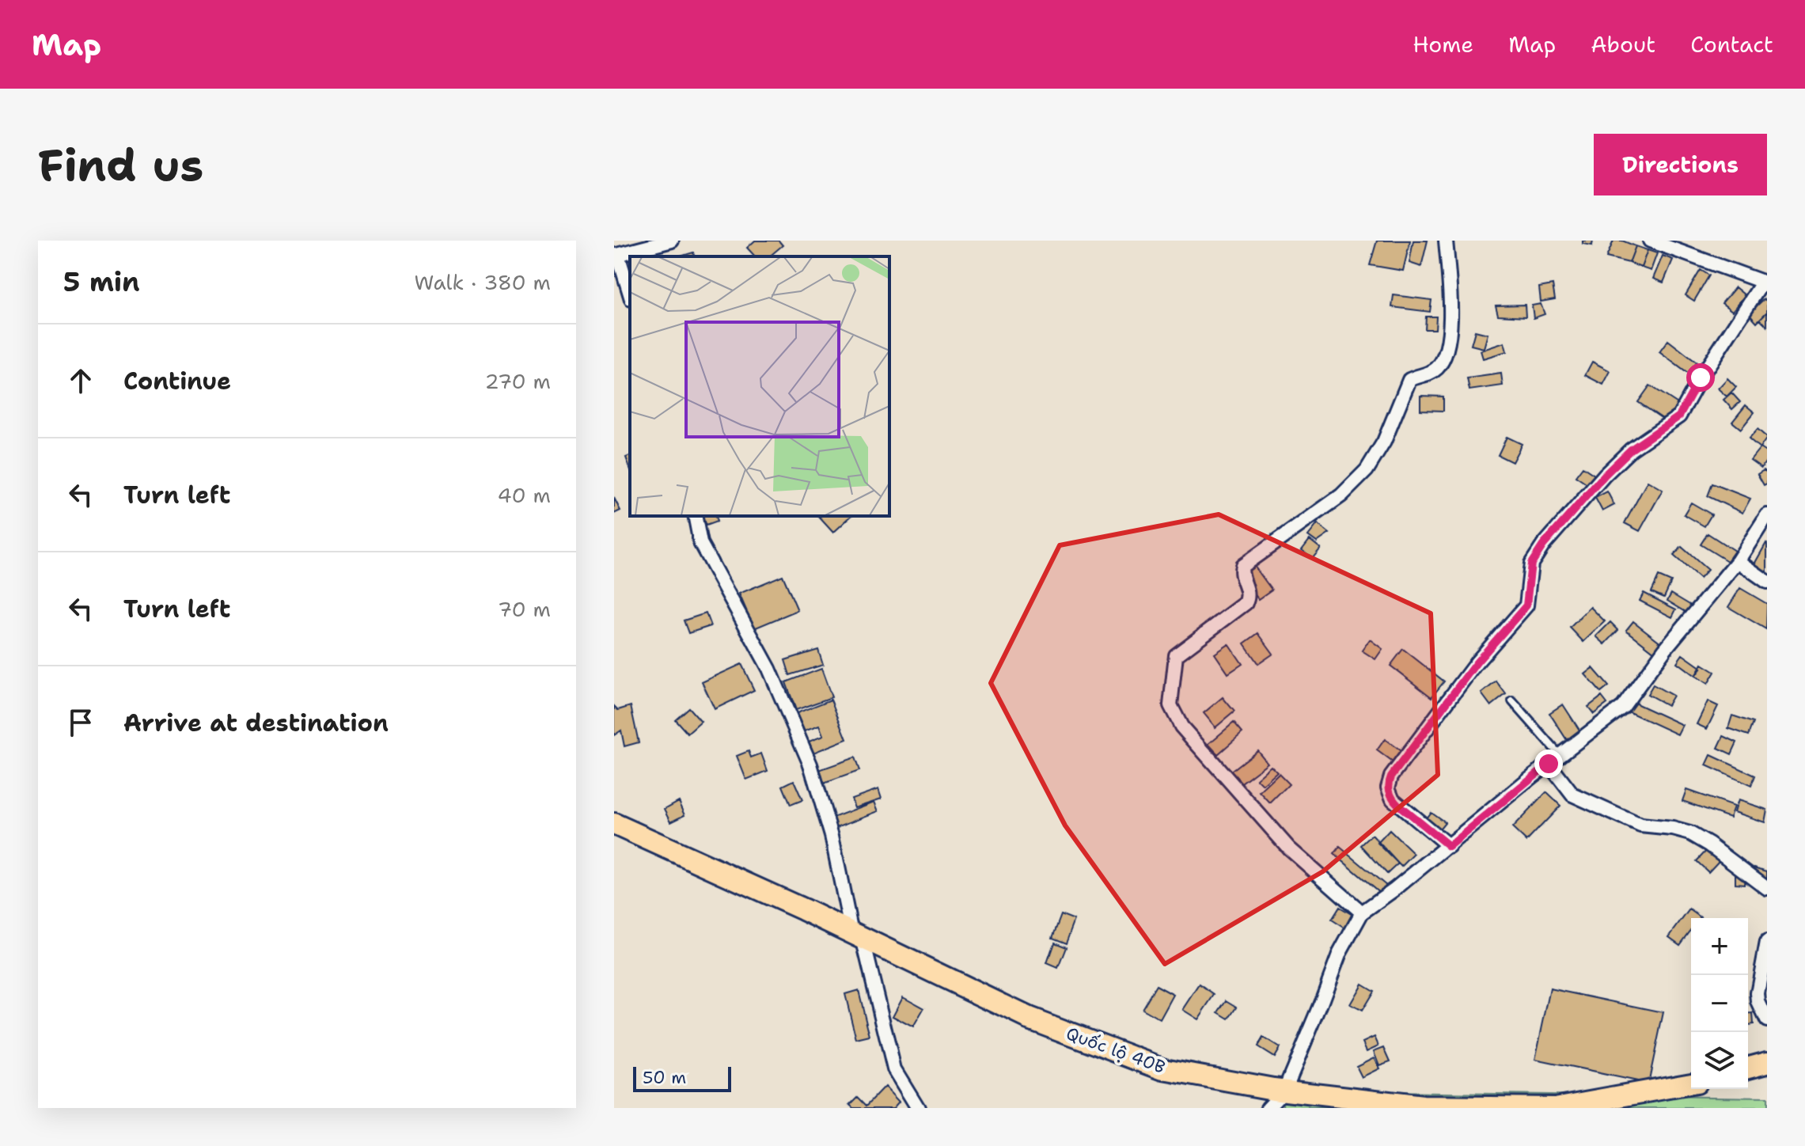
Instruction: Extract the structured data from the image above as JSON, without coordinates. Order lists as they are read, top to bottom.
{
  "streets": {
    "highway": ["Quốc lộ 40B"]
  },
  "scale_bar": "50 m",
  "page": {
    "header": "Map",
    "nav": [
      "Home",
      "Map",
      "About",
      "Contact"
    ],
    "buttons": "Directions",
    "title": "Find us",
    "heading": ["5 min", "Walk · 380 m"],
    "list": [
      ["Continue", "270 m"],
      ["Turn left", "40 m"],
      ["Turn left", "70 m"],
      "Arrive at destination"
    ],
    "map_buttons": ["+", "−"],
    "scale": "50 m"
  }
}
